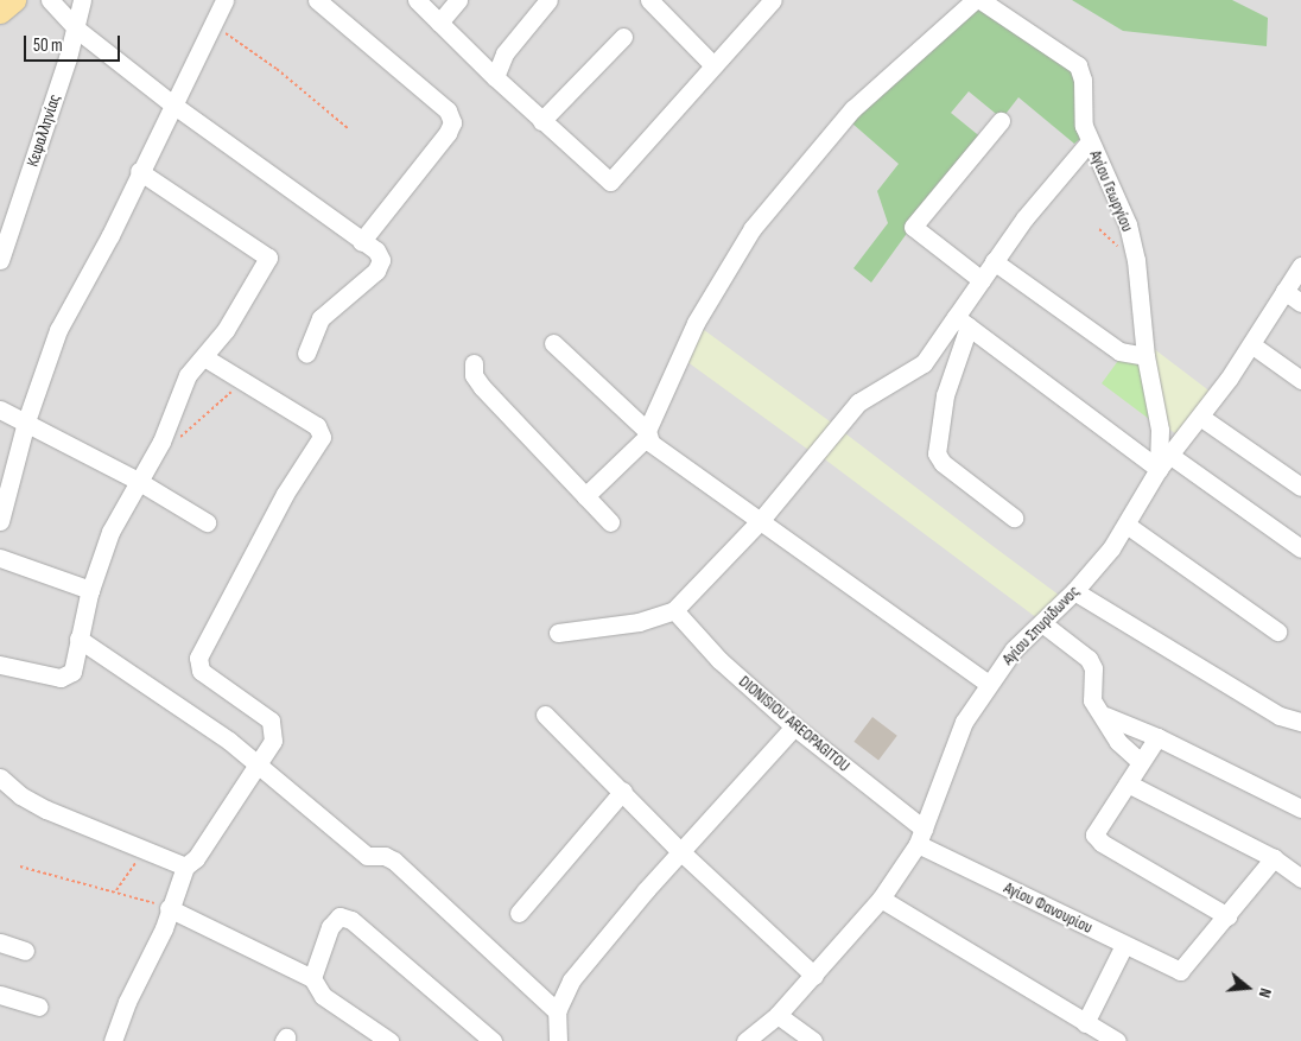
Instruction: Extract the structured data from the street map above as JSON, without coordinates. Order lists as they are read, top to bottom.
{
  "streets": {
    "street": [
      "Κεφαλληνίας",
      "Αγίου Γεωργίου",
      "Αγίου Σπυρίδωνος",
      "DIONISIOU AREOPAGITOU",
      "Αγίου Φανουρίου"
    ]
  },
  "crossings": [
    ["Αγίου Γεωργίου", "Αγίου Σπυρίδωνος"],
    ["Αγίου Σπυρίδωνος", "DIONISIOU AREOPAGITOU"],
    ["Αγίου Σπυρίδωνος", "Αγίου Φανουρίου"],
    ["DIONISIOU AREOPAGITOU", "Αγίου Φανουρίου"]
  ],
  "scale_bar": "50 m",
  "north": "right"
}
